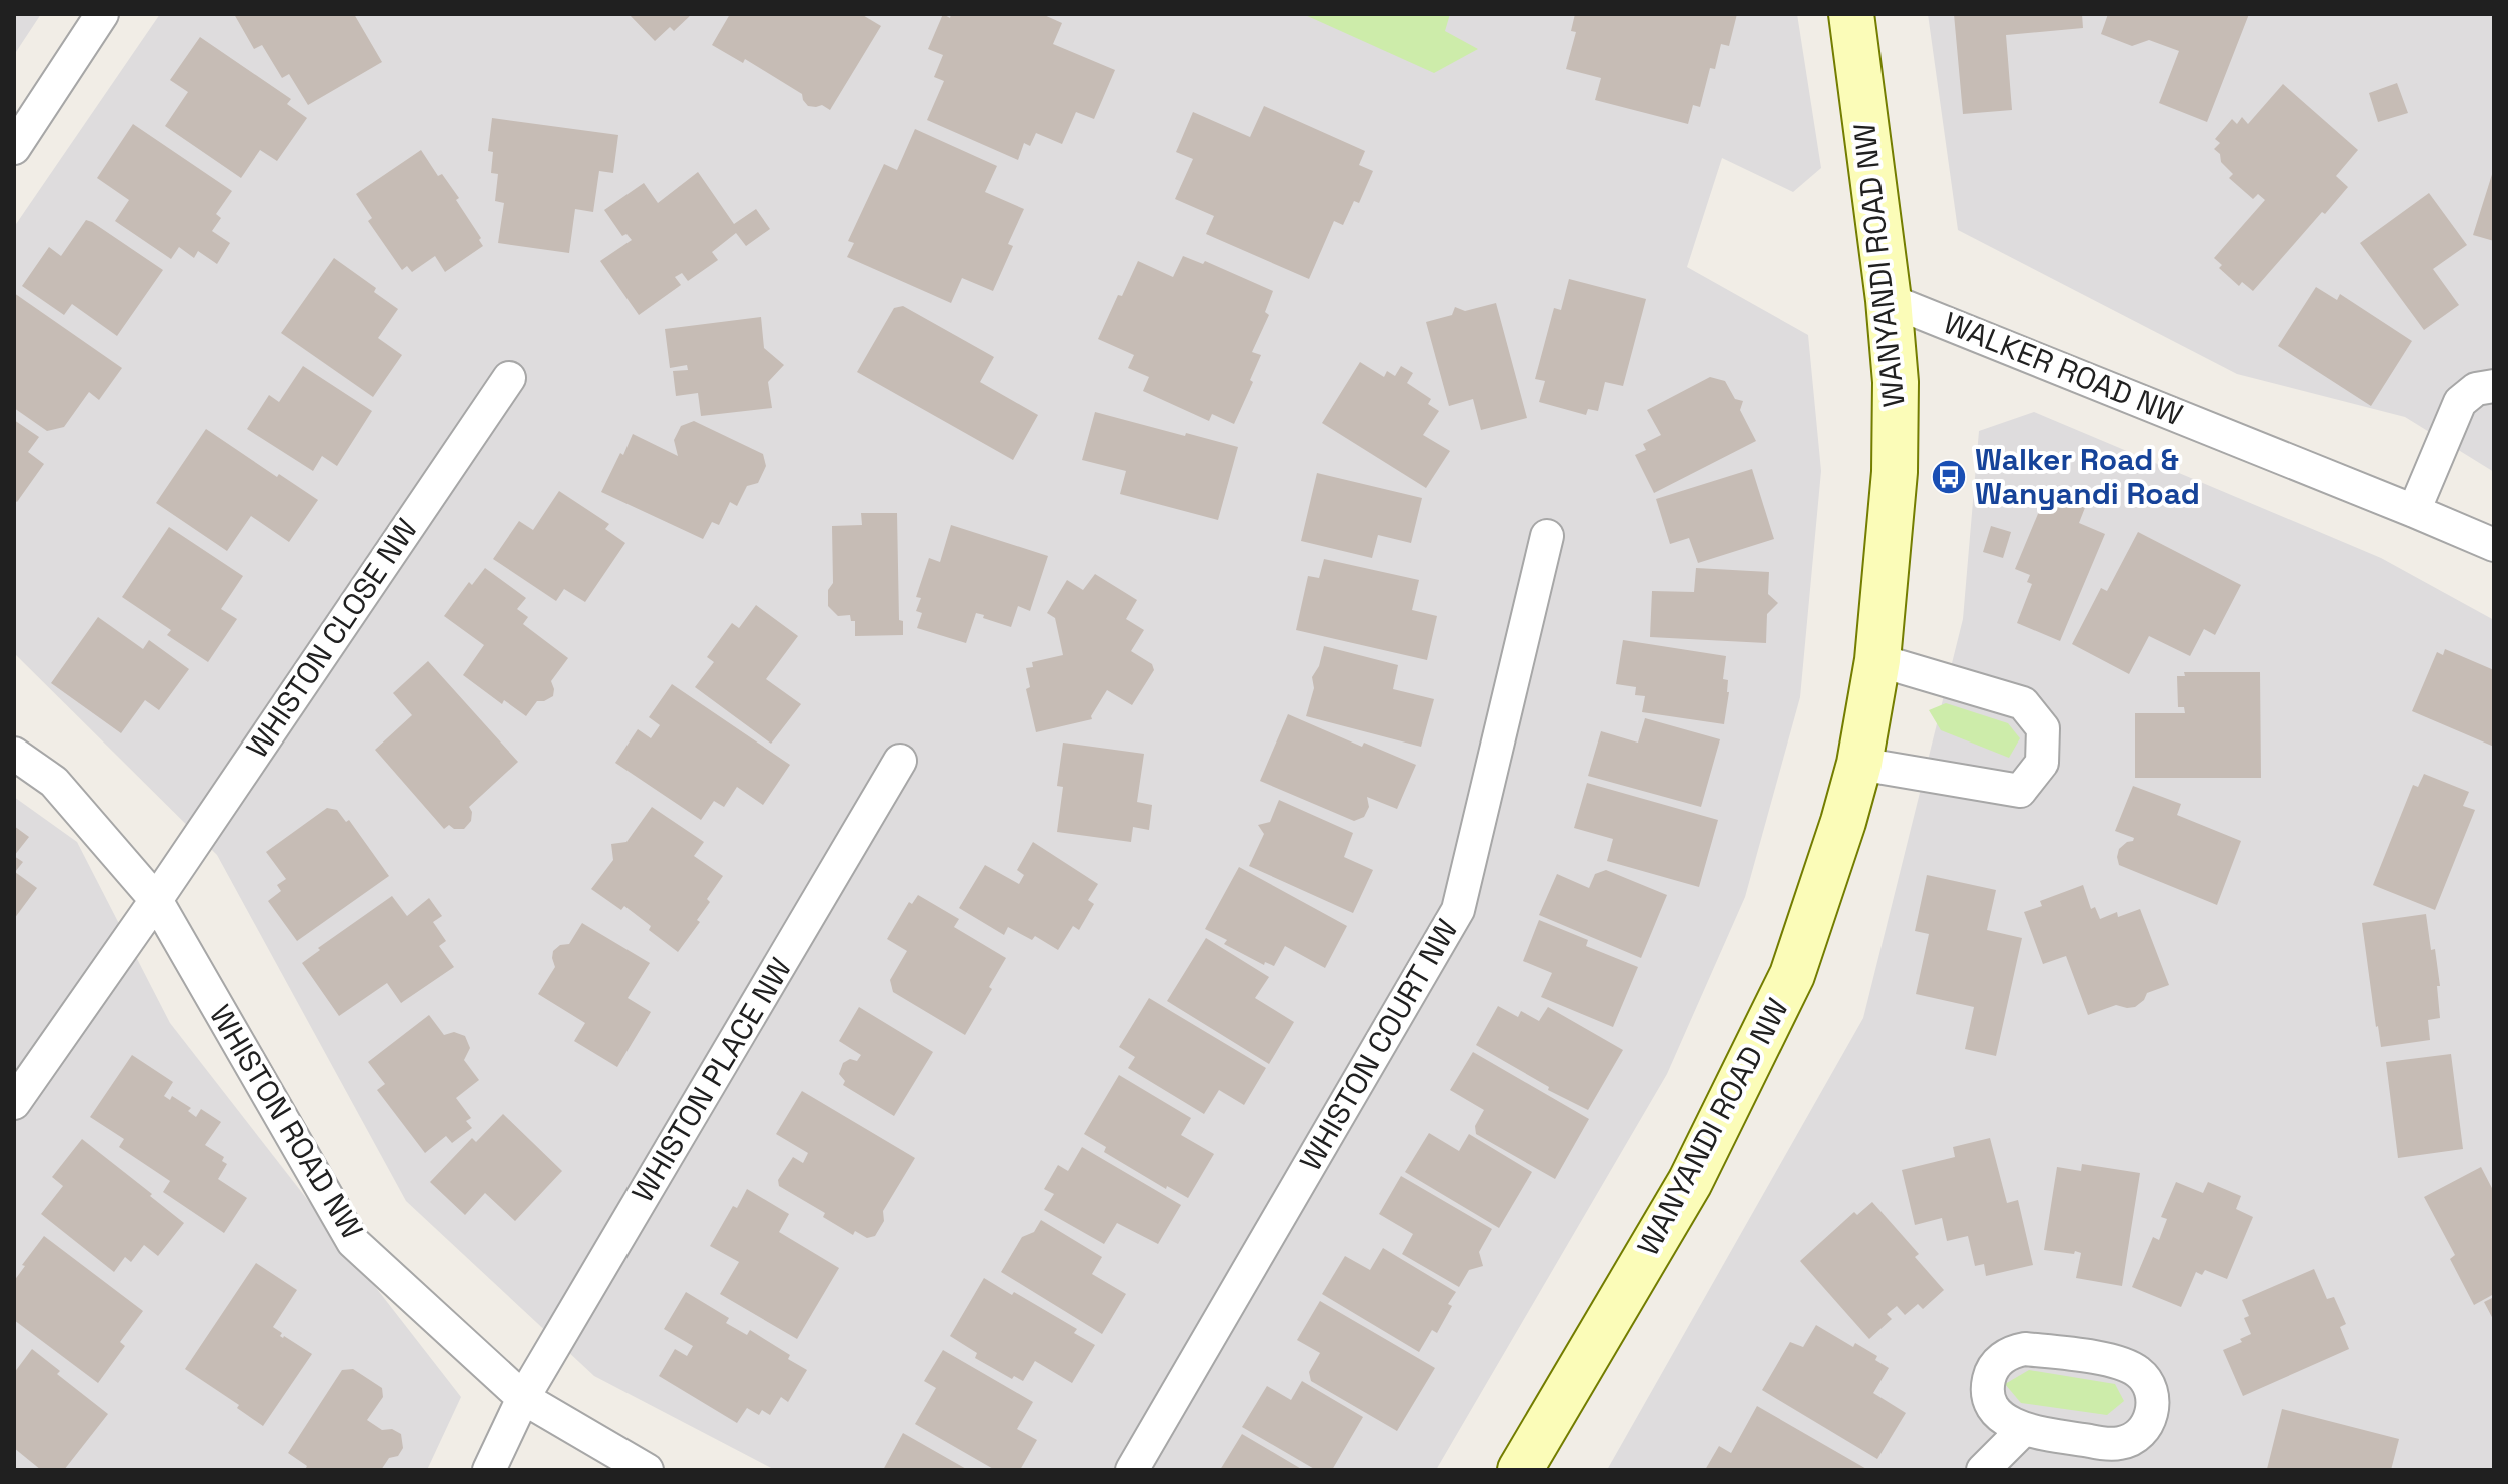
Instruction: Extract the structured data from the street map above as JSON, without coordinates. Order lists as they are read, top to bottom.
{
  "streets": {
    "street": [
      "WANYANDI ROAD NW",
      "WALKER ROAD NW",
      "WHISTON CLOSE NW",
      "WHISTON COURT NW",
      "WHISTON PLACE NW",
      "WHISTON ROAD NW"
    ]
  },
  "crossings": [
    ["WANYANDI ROAD NW", "WALKER ROAD NW"],
    ["WHISTON CLOSE NW", "WHISTON ROAD NW"],
    ["WHISTON PLACE NW", "WHISTON ROAD NW"]
  ],
  "places": {
    "bus stop": ["Walker Road & Wanyandi Road"]
  }
}
